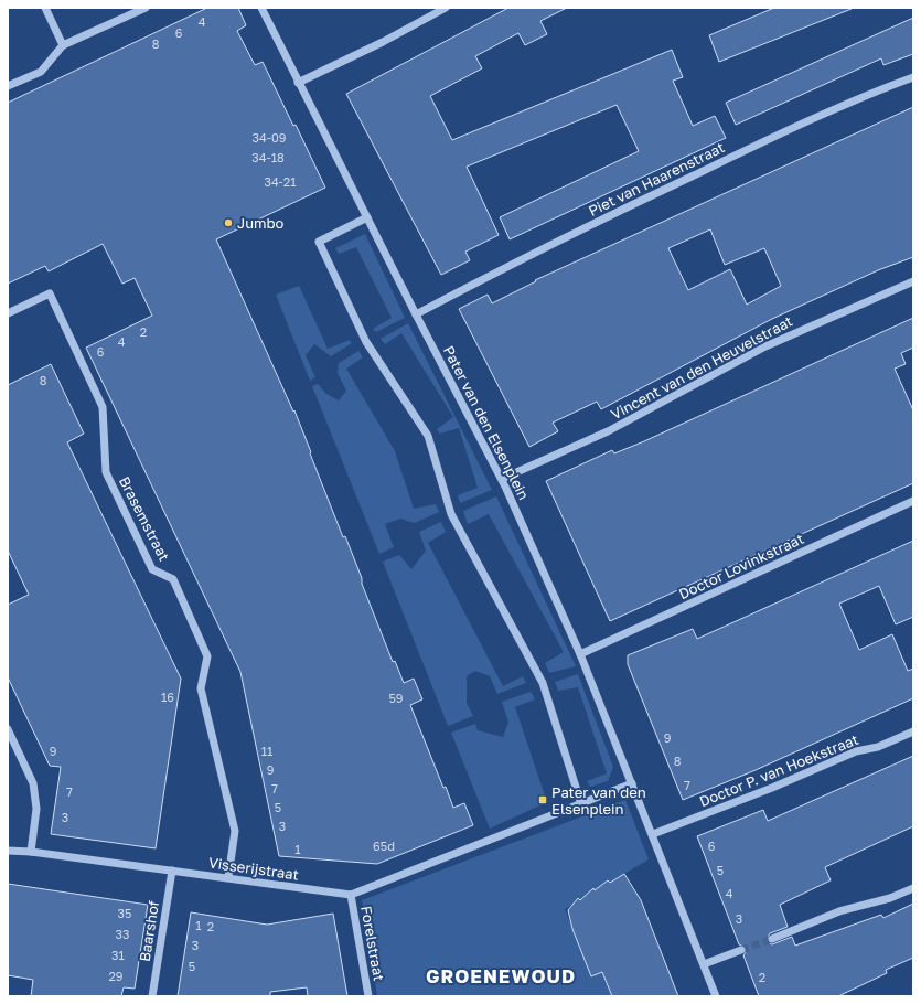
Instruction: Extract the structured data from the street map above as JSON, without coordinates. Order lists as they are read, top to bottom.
{
  "streets": {
    "street": [
      "Piet van Haarenstraat",
      "Vincent van den Heuvelstraat",
      "Pater van den Elsenplein",
      "Brasemstraat",
      "Doctor Lovinkstraat",
      "Doctor P. van Hoekstraat",
      "Visserijstraat",
      "Baarshof",
      "Forelstraat"
    ]
  },
  "crossings": [
    ["Piet van Haarenstraat", "Pater van den Elsenplein"],
    ["Vincent van den Heuvelstraat", "Pater van den Elsenplein"],
    ["Pater van den Elsenplein", "Doctor Lovinkstraat"],
    ["Pater van den Elsenplein", "Doctor P. van Hoekstraat"],
    ["Brasemstraat", "Visserijstraat"],
    ["Visserijstraat", "Baarshof"],
    ["Visserijstraat", "Forelstraat"]
  ],
  "districts": ["GROENEWOUD"],
  "places": {
    "other": ["Jumbo"],
    "transit": ["Pater van den Elsenplein"]
  },
  "house_numbers": [
    "4",
    "6",
    "8",
    "34-09",
    "34-18",
    "34-21",
    "2",
    "4",
    "6",
    "8",
    "16",
    "59",
    "9",
    "9",
    "11",
    "8",
    "9",
    "7",
    "7",
    "7",
    "5",
    "3",
    "3",
    "65d",
    "6",
    "1",
    "5",
    "4",
    "35",
    "3",
    "1",
    "2",
    "33",
    "3",
    "31",
    "5",
    "29",
    "2"
  ]
}
